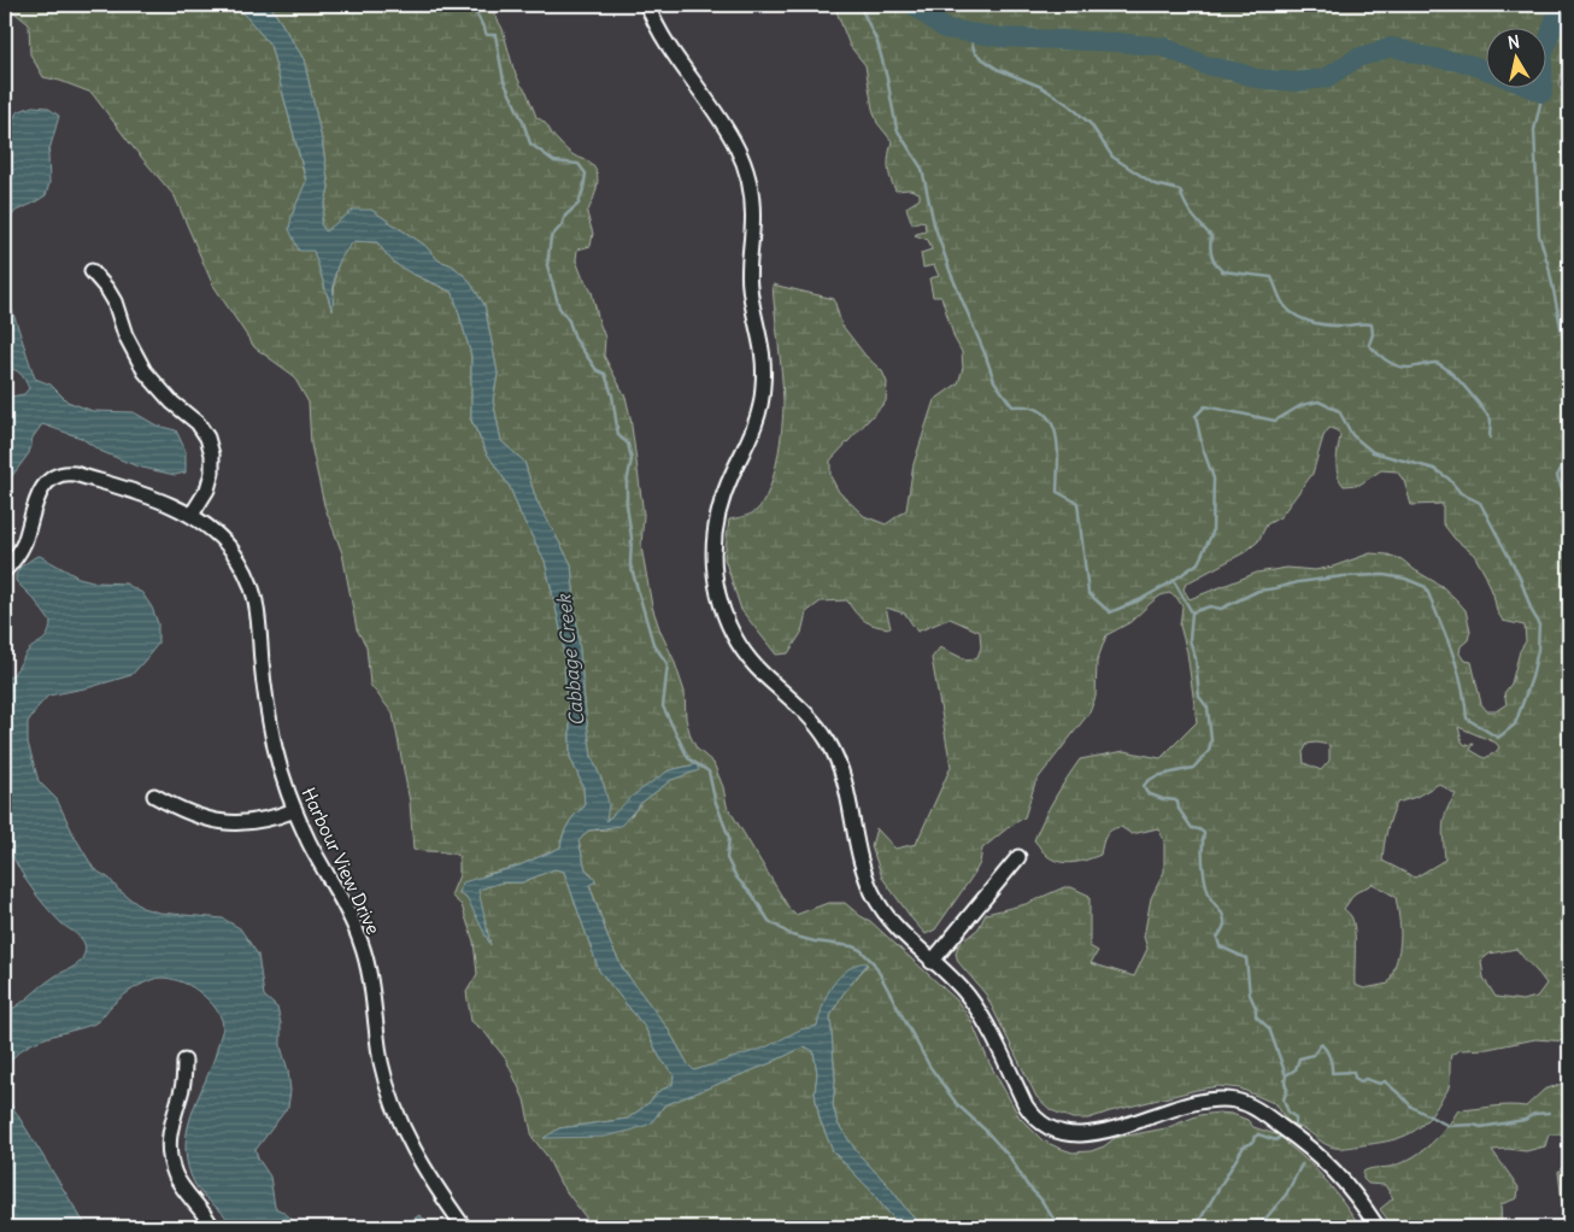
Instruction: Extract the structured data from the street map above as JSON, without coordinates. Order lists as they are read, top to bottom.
{
  "streets": {
    "street": ["Harbour View Drive"]
  },
  "water": ["Cabbage Creek"],
  "north": "top"
}
